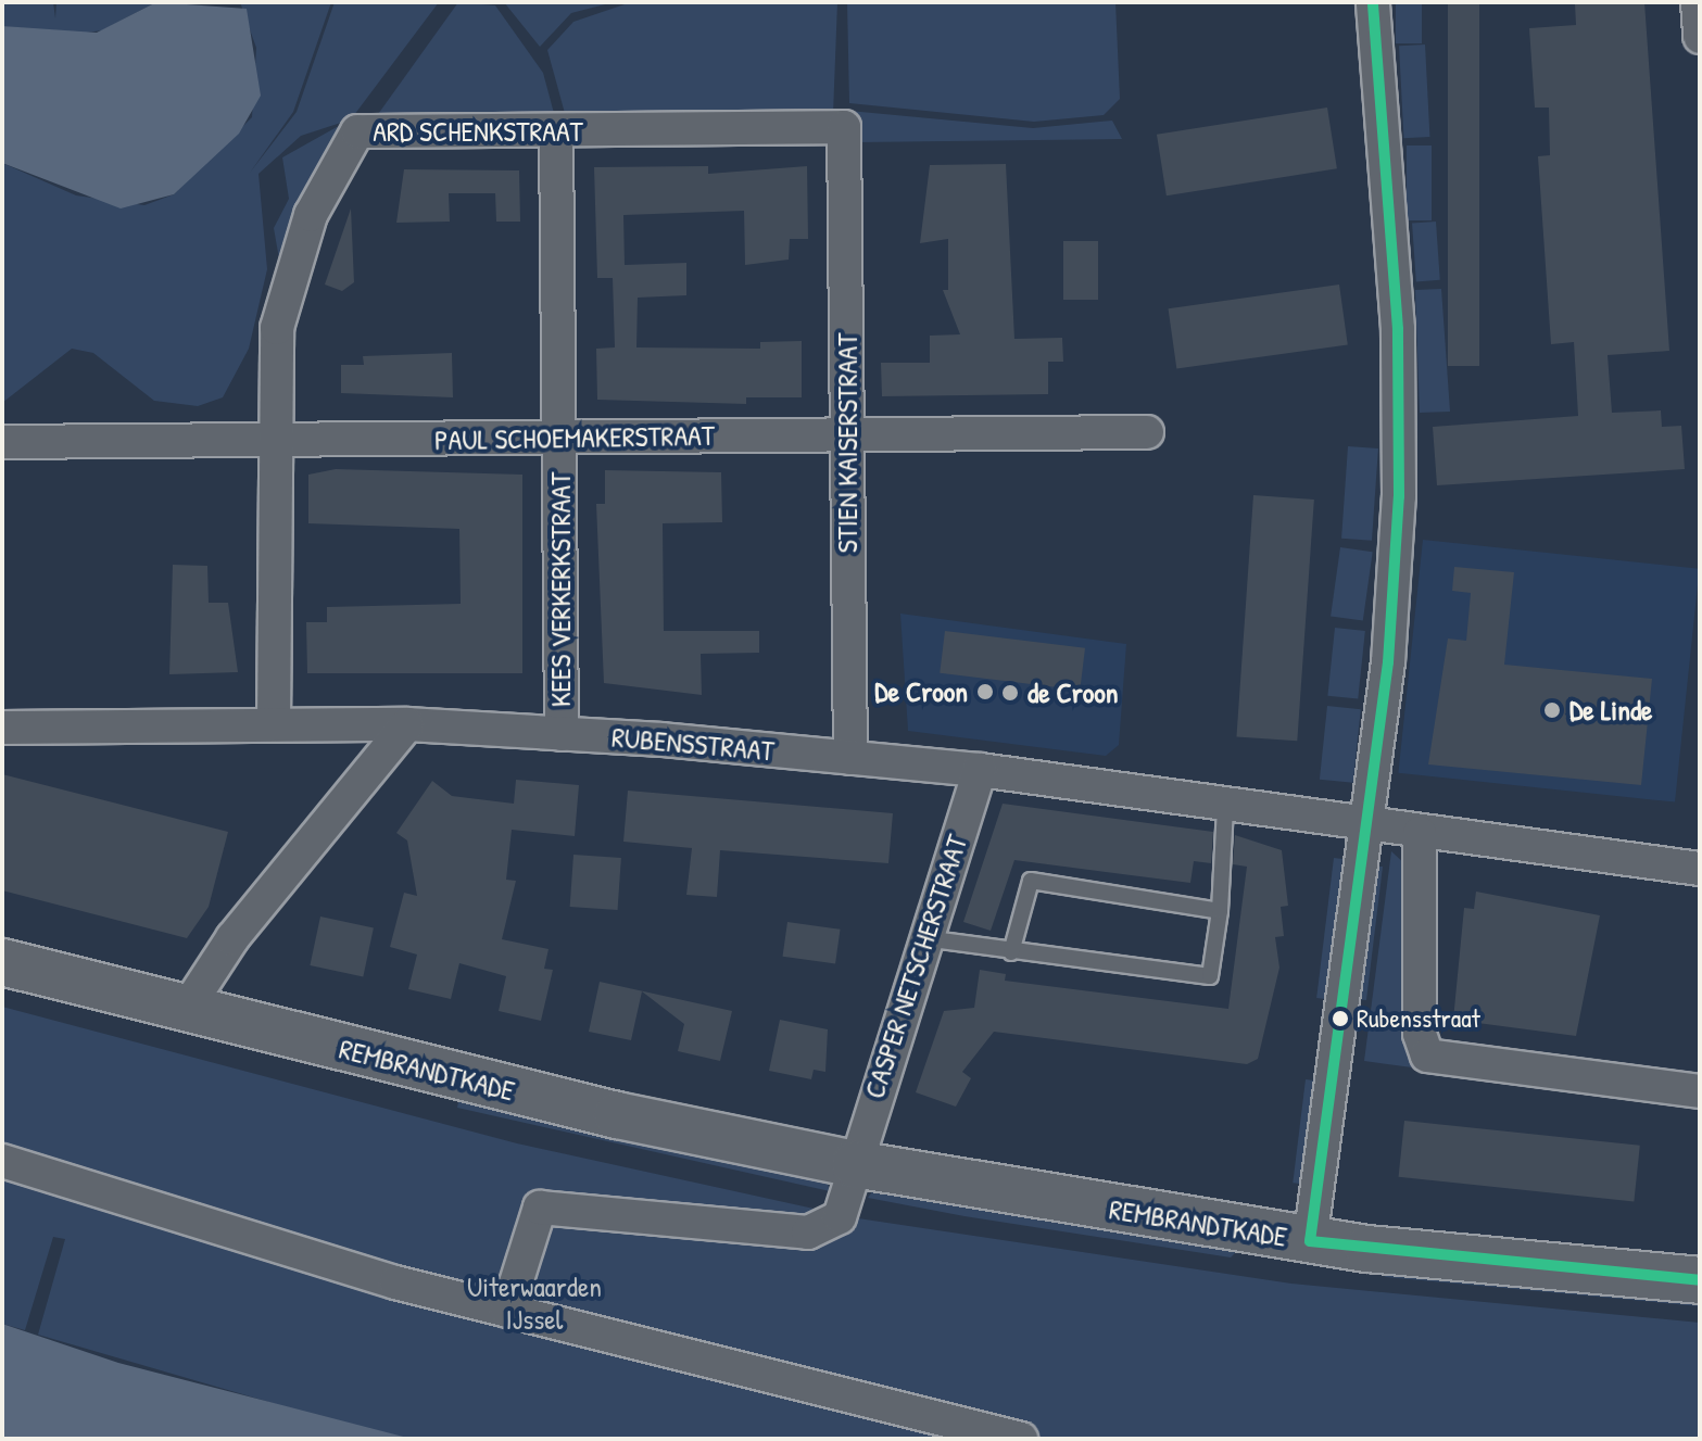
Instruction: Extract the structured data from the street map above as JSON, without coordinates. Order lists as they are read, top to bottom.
{
  "streets": {
    "street": [
      "ARD SCHENKSTRAAT",
      "PAUL SCHOEMAKERSTRAAT",
      "STIEN KAISERSTRAAT",
      "KEES VERKERKSTRAAT",
      "RUBENSSTRAAT",
      "CASPER NETSCHERSTRAAT",
      "REMBRANDTKADE"
    ]
  },
  "crossings": [
    ["ARD SCHENKSTRAAT", "PAUL SCHOEMAKERSTRAAT"],
    ["ARD SCHENKSTRAAT", "STIEN KAISERSTRAAT"],
    ["ARD SCHENKSTRAAT", "KEES VERKERKSTRAAT"],
    ["ARD SCHENKSTRAAT", "RUBENSSTRAAT"],
    ["PAUL SCHOEMAKERSTRAAT", "STIEN KAISERSTRAAT"],
    ["PAUL SCHOEMAKERSTRAAT", "KEES VERKERKSTRAAT"],
    ["STIEN KAISERSTRAAT", "RUBENSSTRAAT"],
    ["KEES VERKERKSTRAAT", "RUBENSSTRAAT"],
    ["RUBENSSTRAAT", "CASPER NETSCHERSTRAAT"],
    ["CASPER NETSCHERSTRAAT", "REMBRANDTKADE"]
  ],
  "parks": ["Uiterwaarden IJssel"],
  "places": [
    "De Croon",
    "de Croon",
    "De Linde",
    "Rubensstraat"
  ]
}
